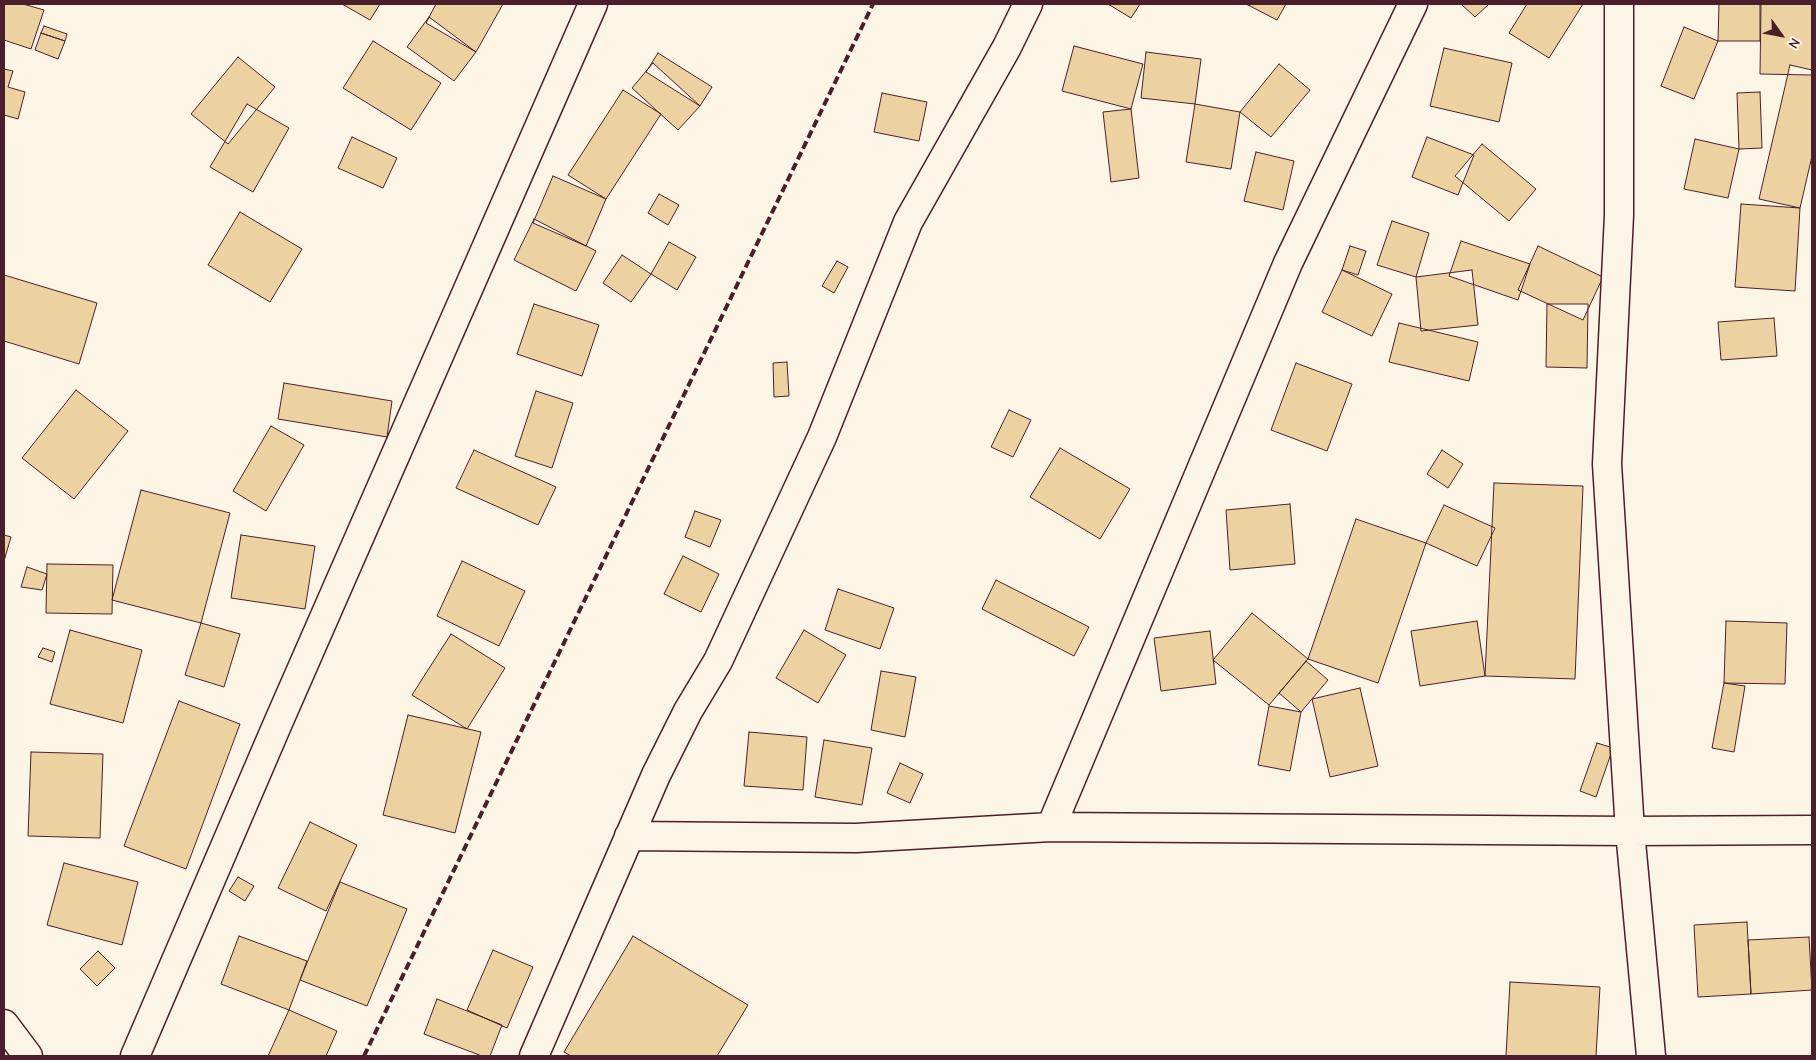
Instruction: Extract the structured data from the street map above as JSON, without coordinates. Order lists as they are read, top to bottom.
{
  "north": "bottom right"
}
